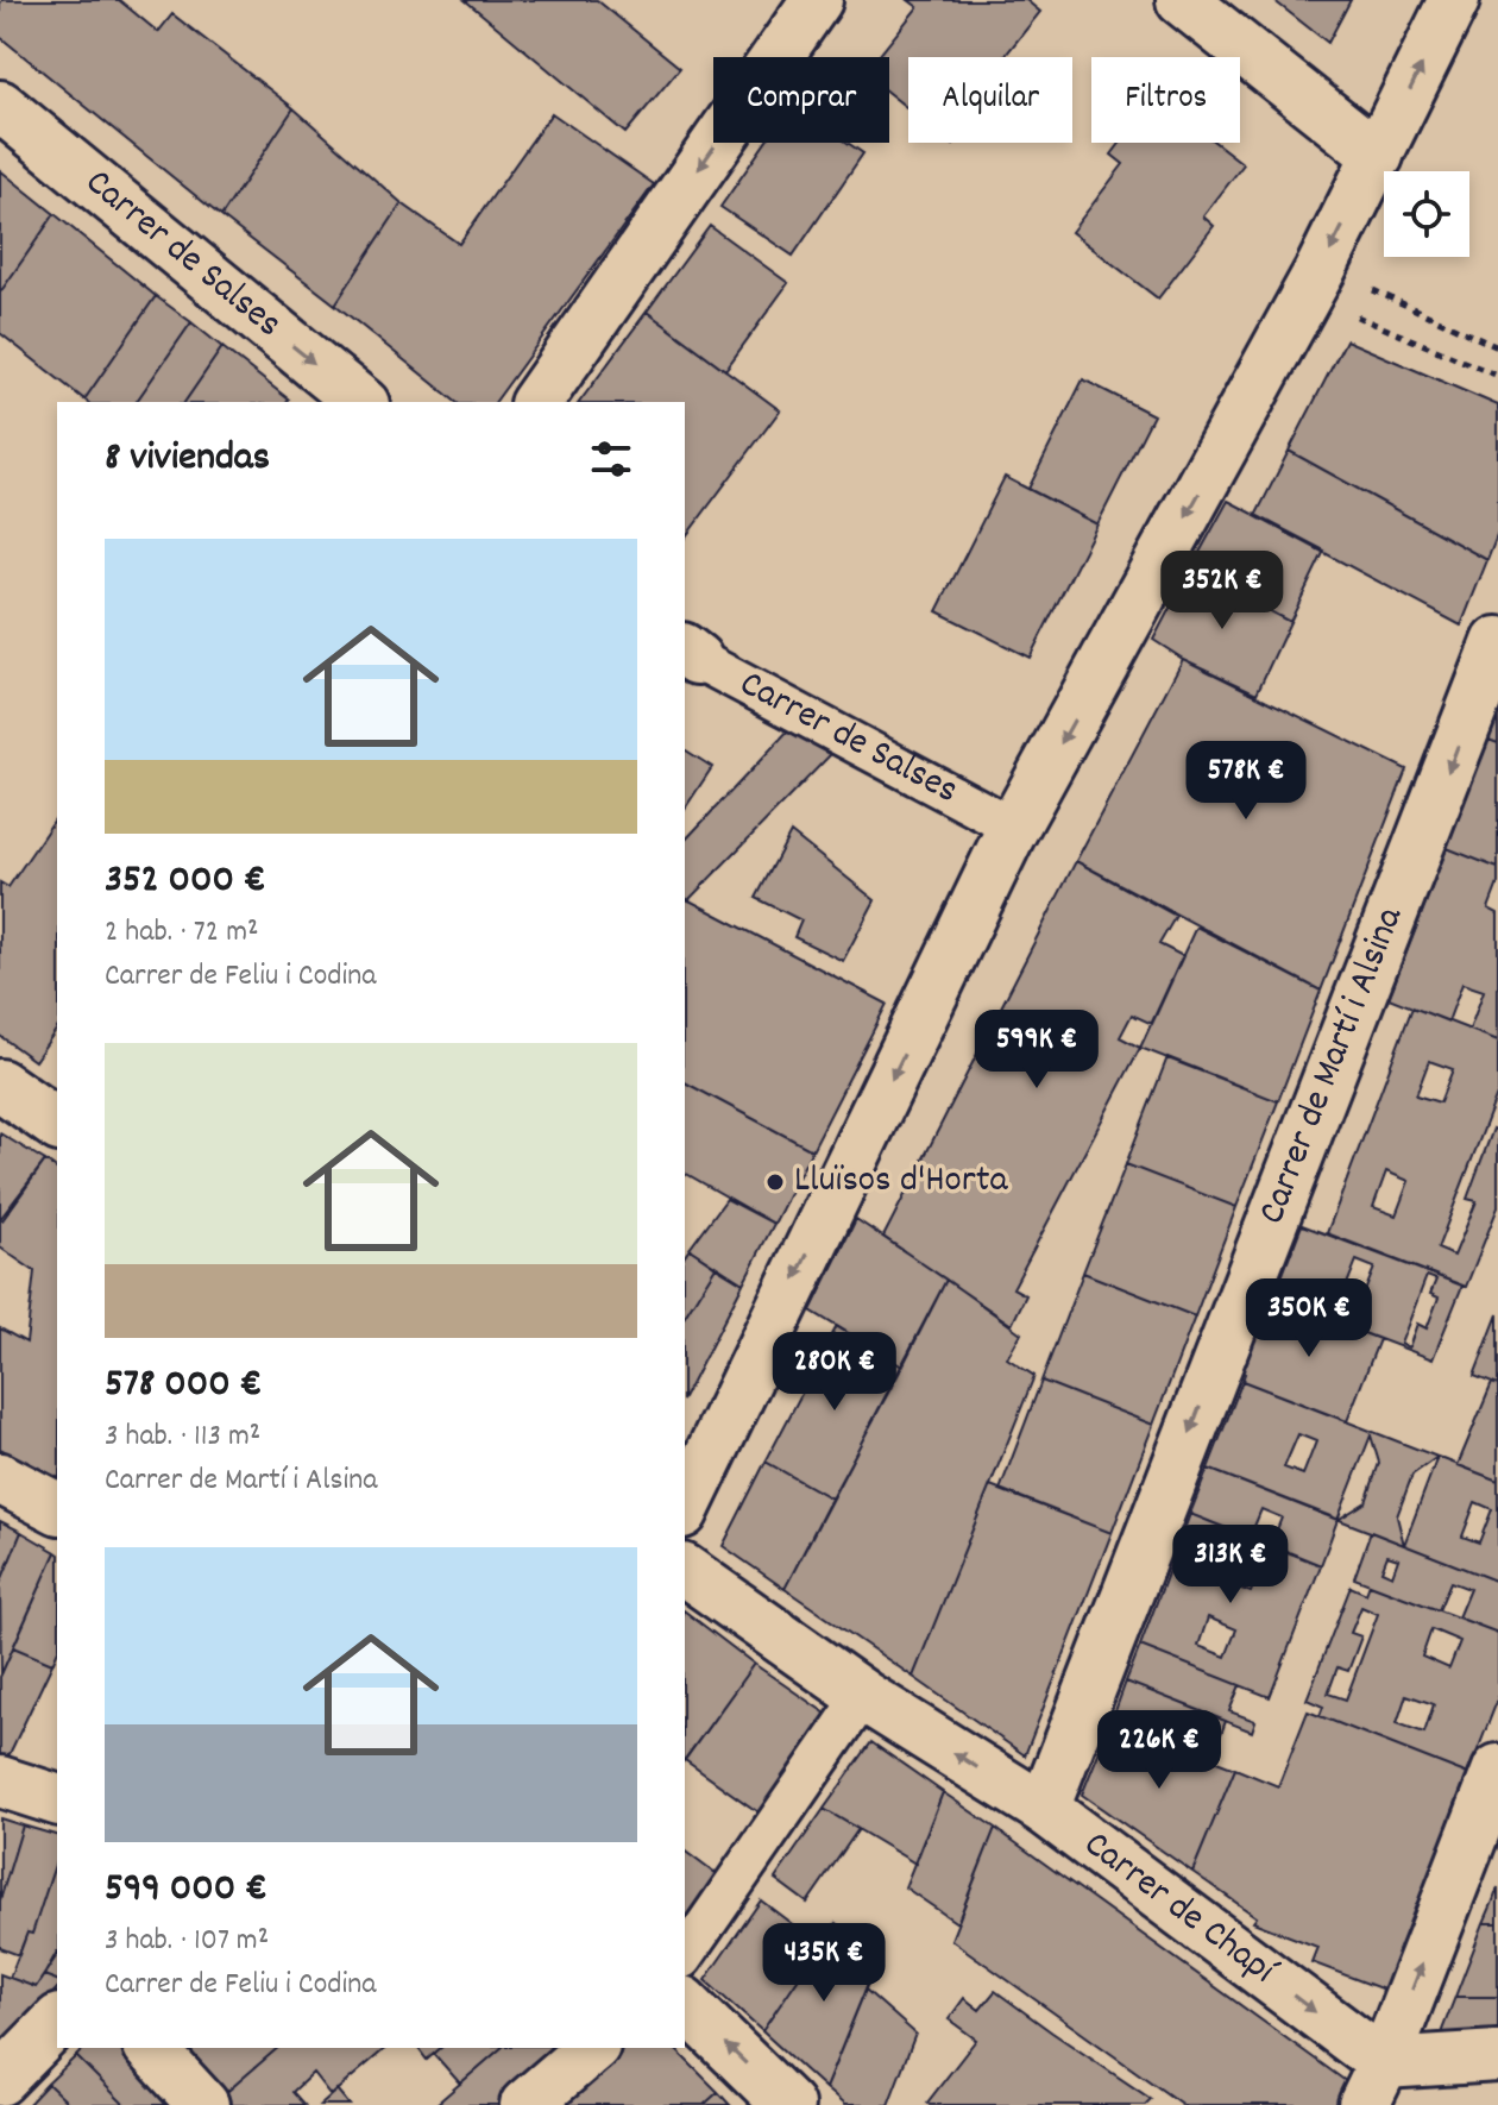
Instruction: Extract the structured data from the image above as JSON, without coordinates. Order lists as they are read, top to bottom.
{
  "streets": {
    "street": ["Carrer de Salses", "Carrer de Martí i Alsina", "Carrer de Chapí"]
  },
  "crossings": [
    ["Carrer de Martí i Alsina", "Carrer de Chapí"]
  ],
  "one_way": ["Carrer de Salses"],
  "places": ["Lluïsos d'Horta"],
  "page": {
    "chip": ["Comprar", "Alquilar", "Filtros"],
    "heading": "8 viviendas",
    "list": [
      {
        "name": "352 000 €",
        "note": "2 hab. · 72 m² · Carrer de Feliu i Codina"
      },
      {
        "name": "578 000 €",
        "note": "3 hab. · 113 m² · Carrer de Martí i Alsina"
      },
      {
        "name": "599 000 €",
        "note": "3 hab. · 107 m² · Carrer de Feliu i Codina"
      }
    ],
    "price": [
      "352K €",
      "578K €",
      "599K €",
      "350K €",
      "280K €",
      "313K €",
      "226K €",
      "435K €"
    ]
  }
}
